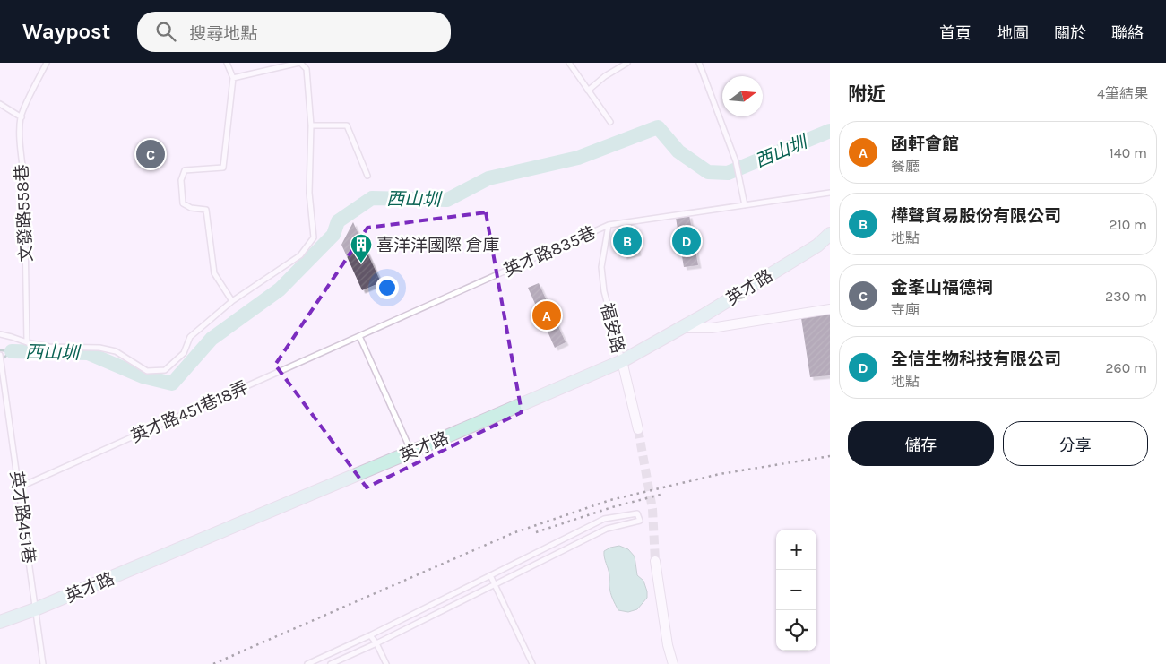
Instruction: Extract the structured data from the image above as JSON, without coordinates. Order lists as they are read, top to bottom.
{
  "streets": {
    "street": ["英才路", "福安路"],
    "lane": [
      "文發路558巷",
      "英才路835巷",
      "英才路451巷18弄",
      "英才路451巷"
    ]
  },
  "crossings": [
    ["英才路835巷", "福安路"],
    ["英才路835巷", "英才路451巷18弄"],
    ["英才路", "福安路"],
    ["英才路", "英才路451巷"],
    ["英才路451巷18弄", "英才路451巷"]
  ],
  "water": ["西山圳"],
  "places": {
    "building": ["喜洋洋國際 倉庫"]
  },
  "north": "right",
  "page": {
    "header": "Waypost",
    "search": "搜尋地點",
    "nav": [
      "首頁",
      "地圖",
      "關於",
      "聯絡"
    ],
    "heading": ["附近", "4筆結果"],
    "list": [
      {
        "mark": "A",
        "name": "函軒會館",
        "note": "餐廳",
        "value": "140 m"
      },
      {
        "mark": "B",
        "name": "樺聲貿易股份有限公司",
        "note": "地點",
        "value": "210 m"
      },
      {
        "mark": "C",
        "name": "金峯山福德祠",
        "note": "寺廟",
        "value": "230 m"
      },
      {
        "mark": "D",
        "name": "全信生物科技有限公司",
        "note": "地點",
        "value": "260 m"
      }
    ],
    "pins": [
      "C",
      "B",
      "D",
      "A"
    ],
    "buttons": ["儲存", "分享"],
    "map_buttons": ["+", "−"]
  }
}
